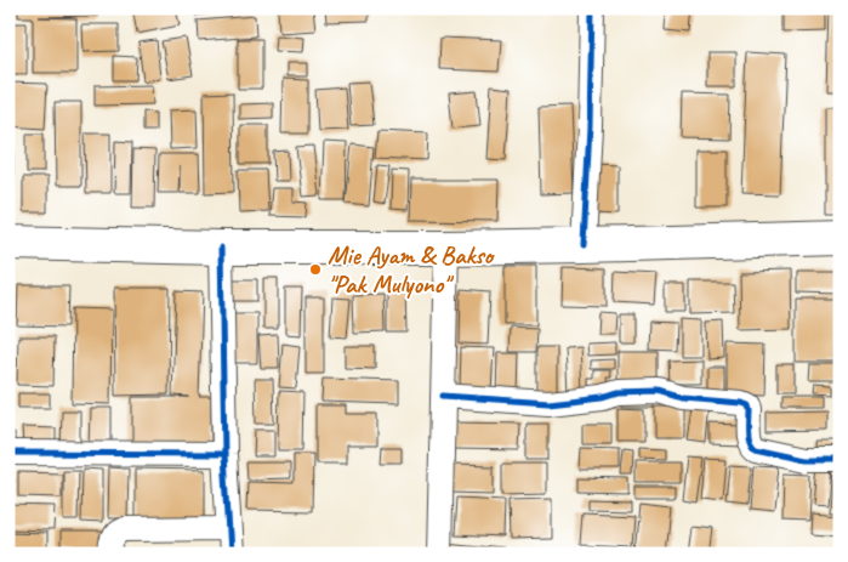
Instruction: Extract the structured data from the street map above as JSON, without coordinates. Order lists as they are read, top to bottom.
{
  "places": ["Mie Ayam & Bakso \"Pak Mulyono\""]
}
